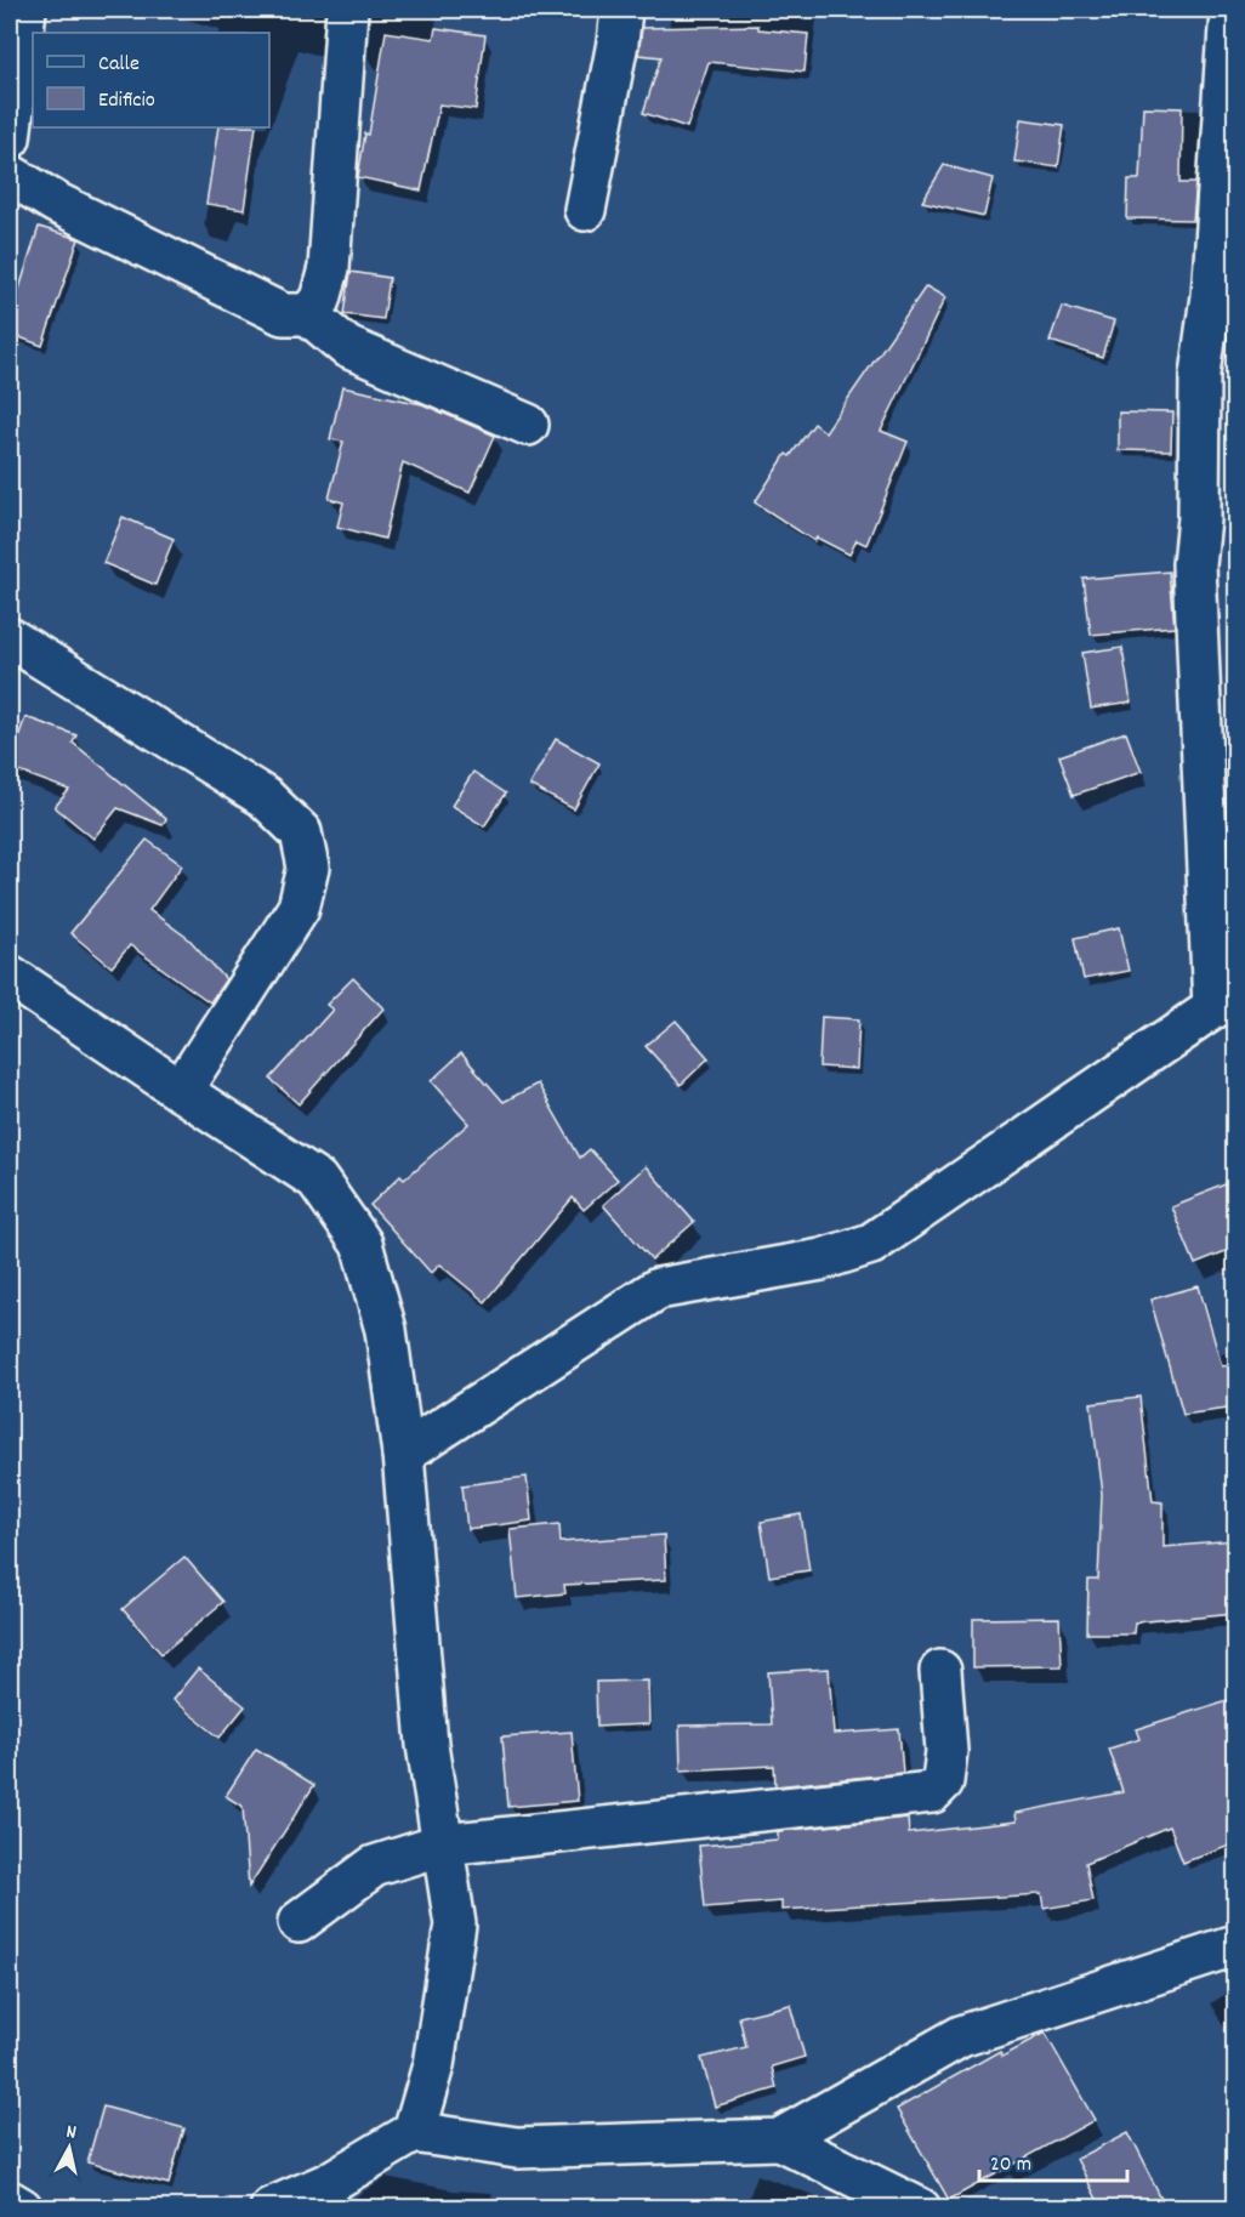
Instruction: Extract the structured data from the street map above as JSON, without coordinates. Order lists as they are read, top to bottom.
{
  "legend": ["Calle", "Edificio"],
  "scale_bar": "20 m",
  "north": "top"
}
